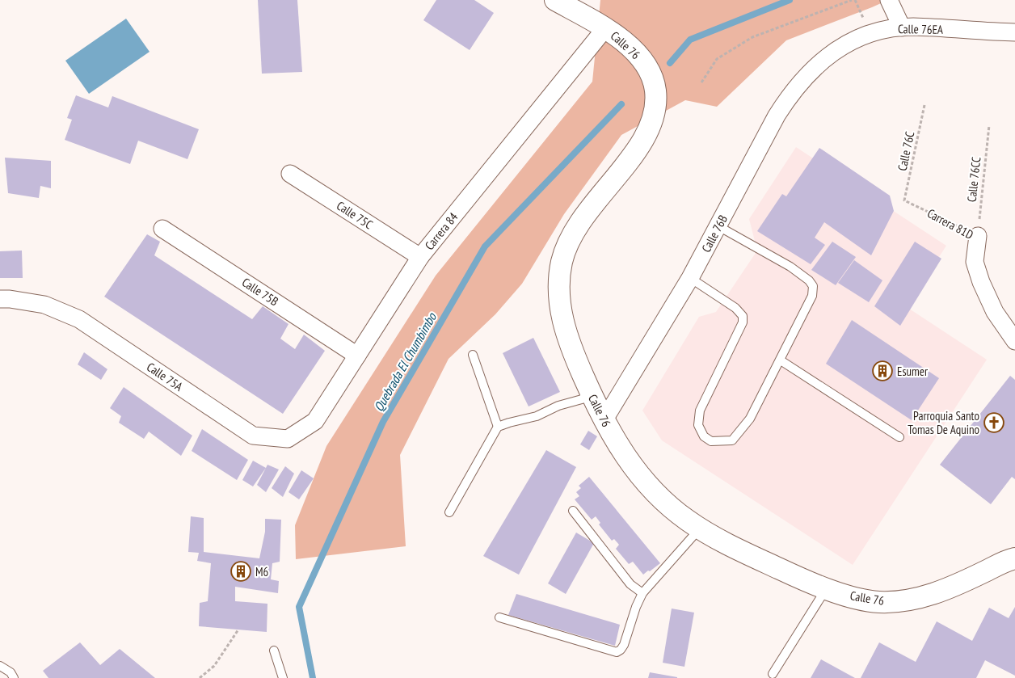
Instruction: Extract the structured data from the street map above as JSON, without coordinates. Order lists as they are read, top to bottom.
{
  "streets": {
    "street": [
      "Calle 76EA",
      "Calle 76",
      "Calle 75C",
      "Carrera 81D",
      "Carrera 84",
      "Calle 76B",
      "Calle 75B",
      "Calle 75A"
    ],
    "path": ["Calle 76C", "Calle 76CC"]
  },
  "crossings": [
    ["Calle 76EA", "Calle 76B"],
    ["Calle 76", "Carrera 84"],
    ["Calle 76", "Calle 76B"],
    ["Calle 76C", "Carrera 81D"],
    ["Calle 76CC", "Carrera 81D"],
    ["Calle 75C", "Carrera 84"],
    ["Carrera 84", "Calle 75B"],
    ["Carrera 84", "Calle 75A"]
  ],
  "water": ["Quebrada El Chumbimbo"],
  "places": {
    "building": ["Esumer", "M6"],
    "church": ["Parroquia Santo Tomas De Aquino"]
  }
}
